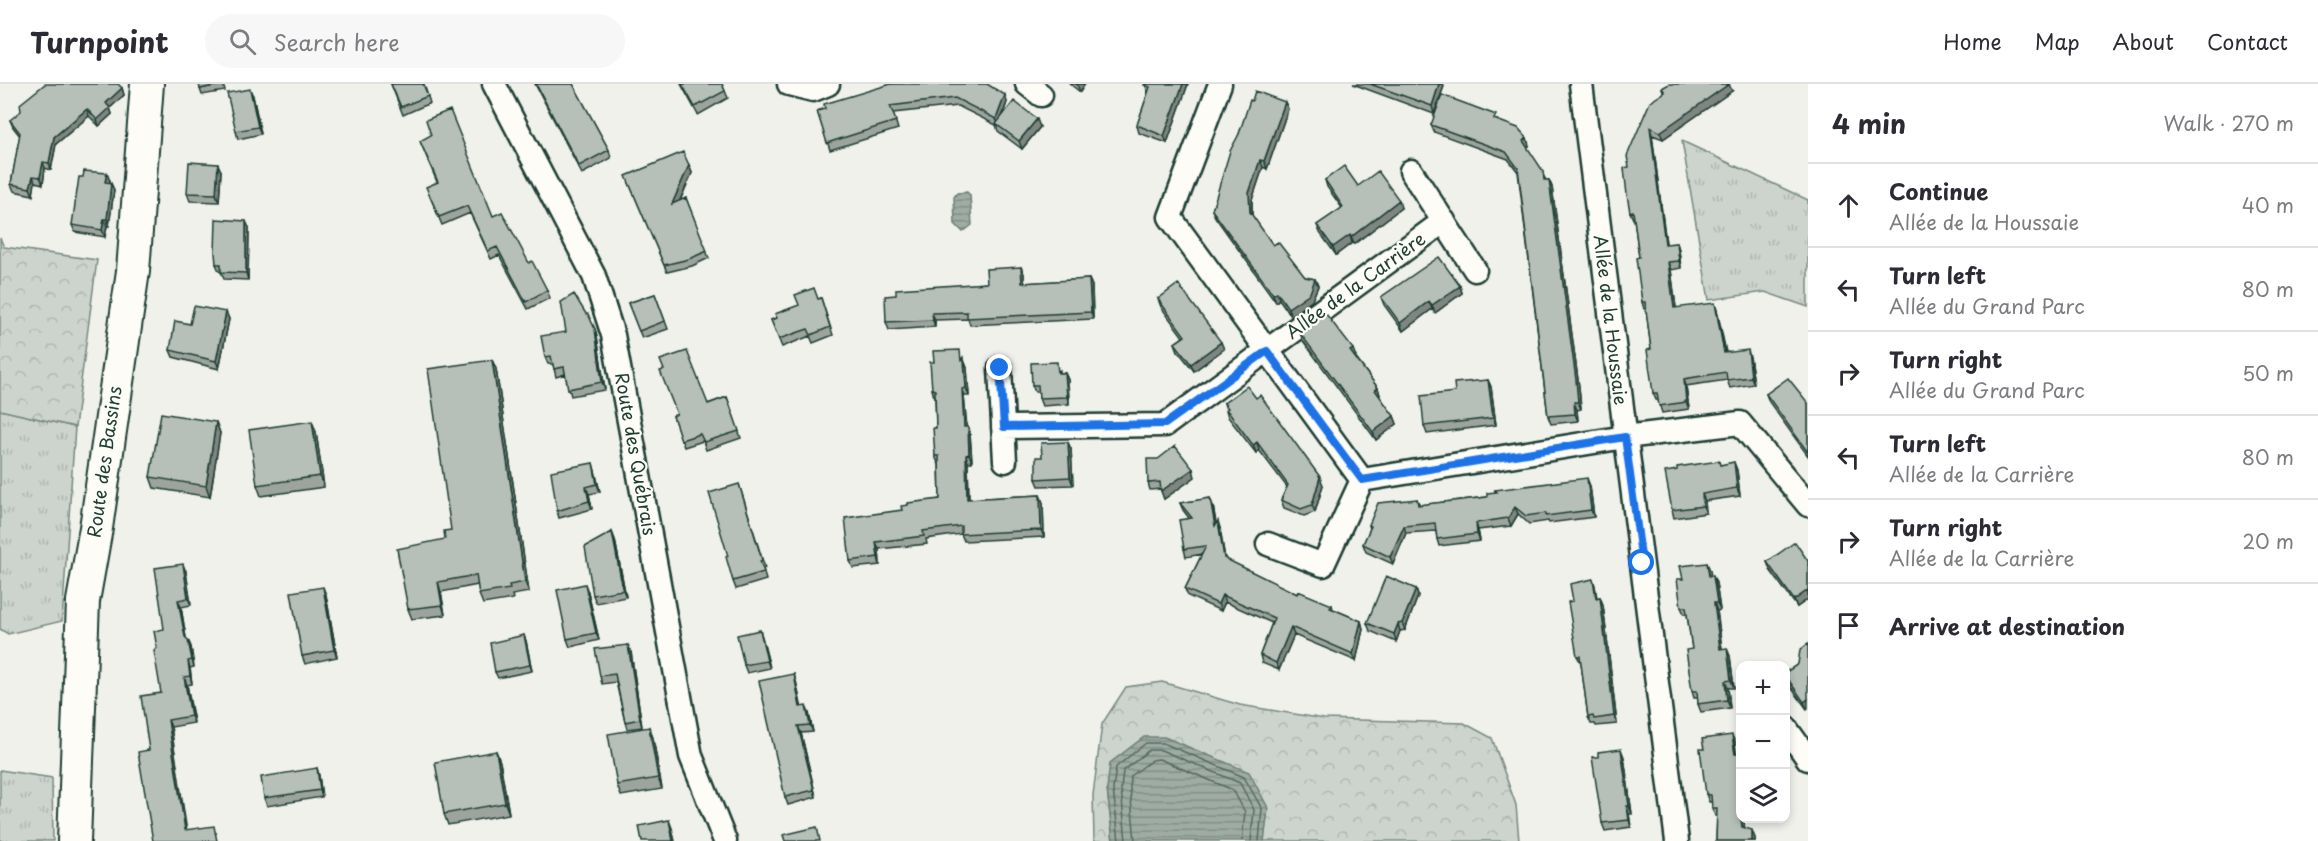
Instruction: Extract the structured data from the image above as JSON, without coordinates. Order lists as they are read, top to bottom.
{
  "streets": {
    "main road": ["Route des Bassins"],
    "street": ["Allée de la Carrière", "Allée de la Houssaie", "Route des Québrais"]
  },
  "page": {
    "header": "Turnpoint",
    "search": "Search here",
    "nav": [
      "Home",
      "Map",
      "About",
      "Contact"
    ],
    "heading": ["4 min", "Walk · 270 m"],
    "list": [
      ["Continue", "Allée de la Houssaie", "40 m"],
      ["Turn left", "Allée du Grand Parc", "80 m"],
      ["Turn right", "Allée du Grand Parc", "50 m"],
      ["Turn left", "Allée de la Carrière", "80 m"],
      ["Turn right", "Allée de la Carrière", "20 m"],
      "Arrive at destination"
    ],
    "map_buttons": ["+", "−"]
  }
}
